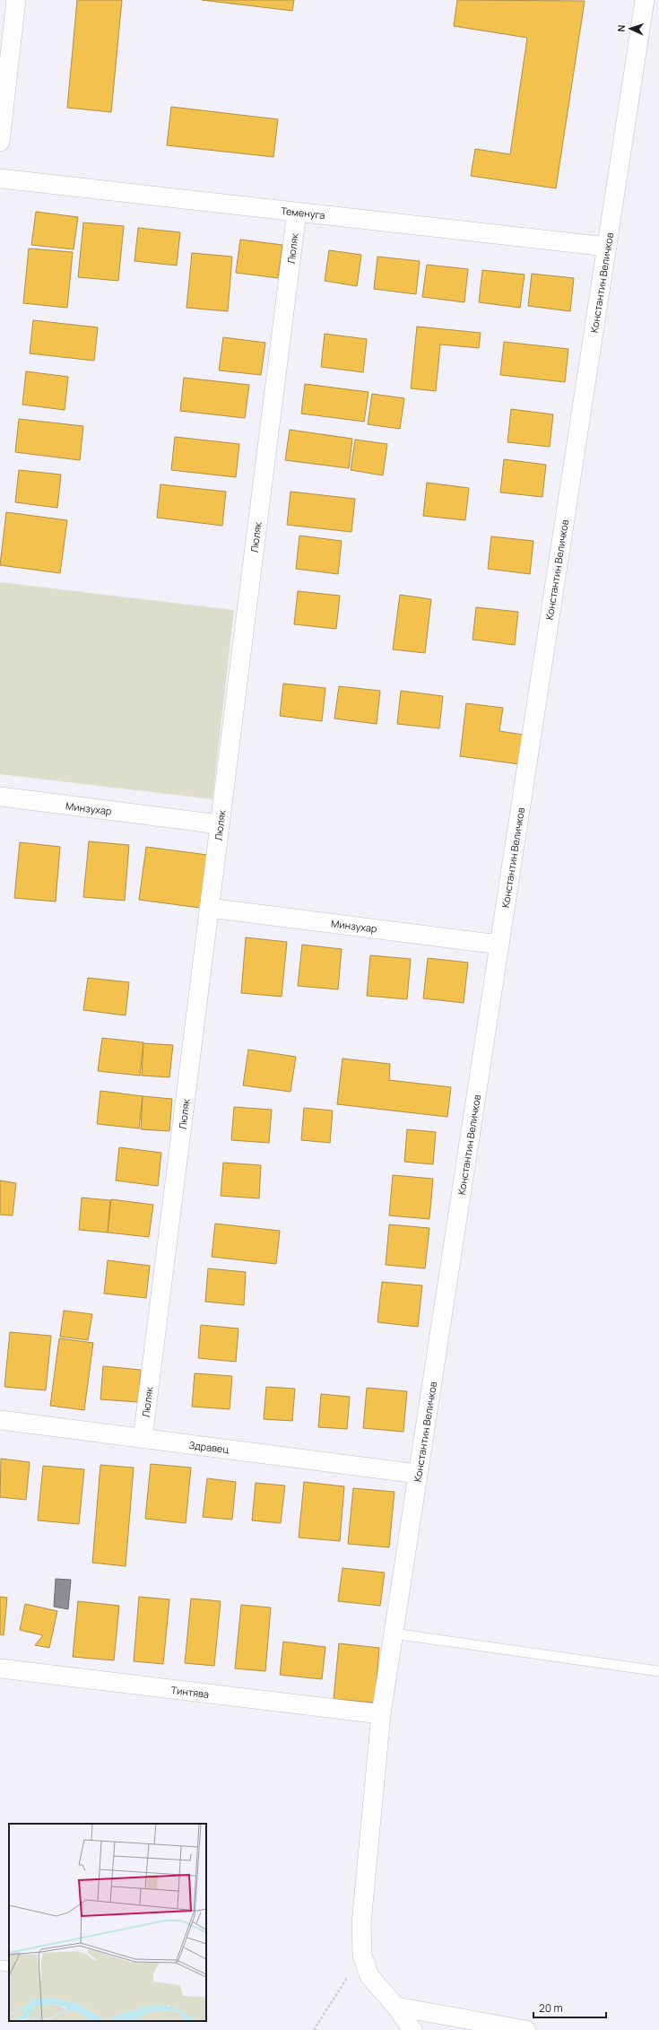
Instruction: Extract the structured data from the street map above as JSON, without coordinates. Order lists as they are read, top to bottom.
{
  "streets": {
    "street": [
      "Теменуга",
      "Люляк",
      "Константин Величков",
      "Минзухар",
      "Здравец",
      "Тинтява"
    ]
  },
  "crossings": [
    ["Теменуга", "Люляк"],
    ["Теменуга", "Константин Величков"],
    ["Люляк", "Минзухар"],
    ["Люляк", "Здравец"],
    ["Константин Величков", "Минзухар"],
    ["Константин Величков", "Здравец"],
    ["Константин Величков", "Тинтява"]
  ],
  "scale_bar": "20 m",
  "north": "left"
}
